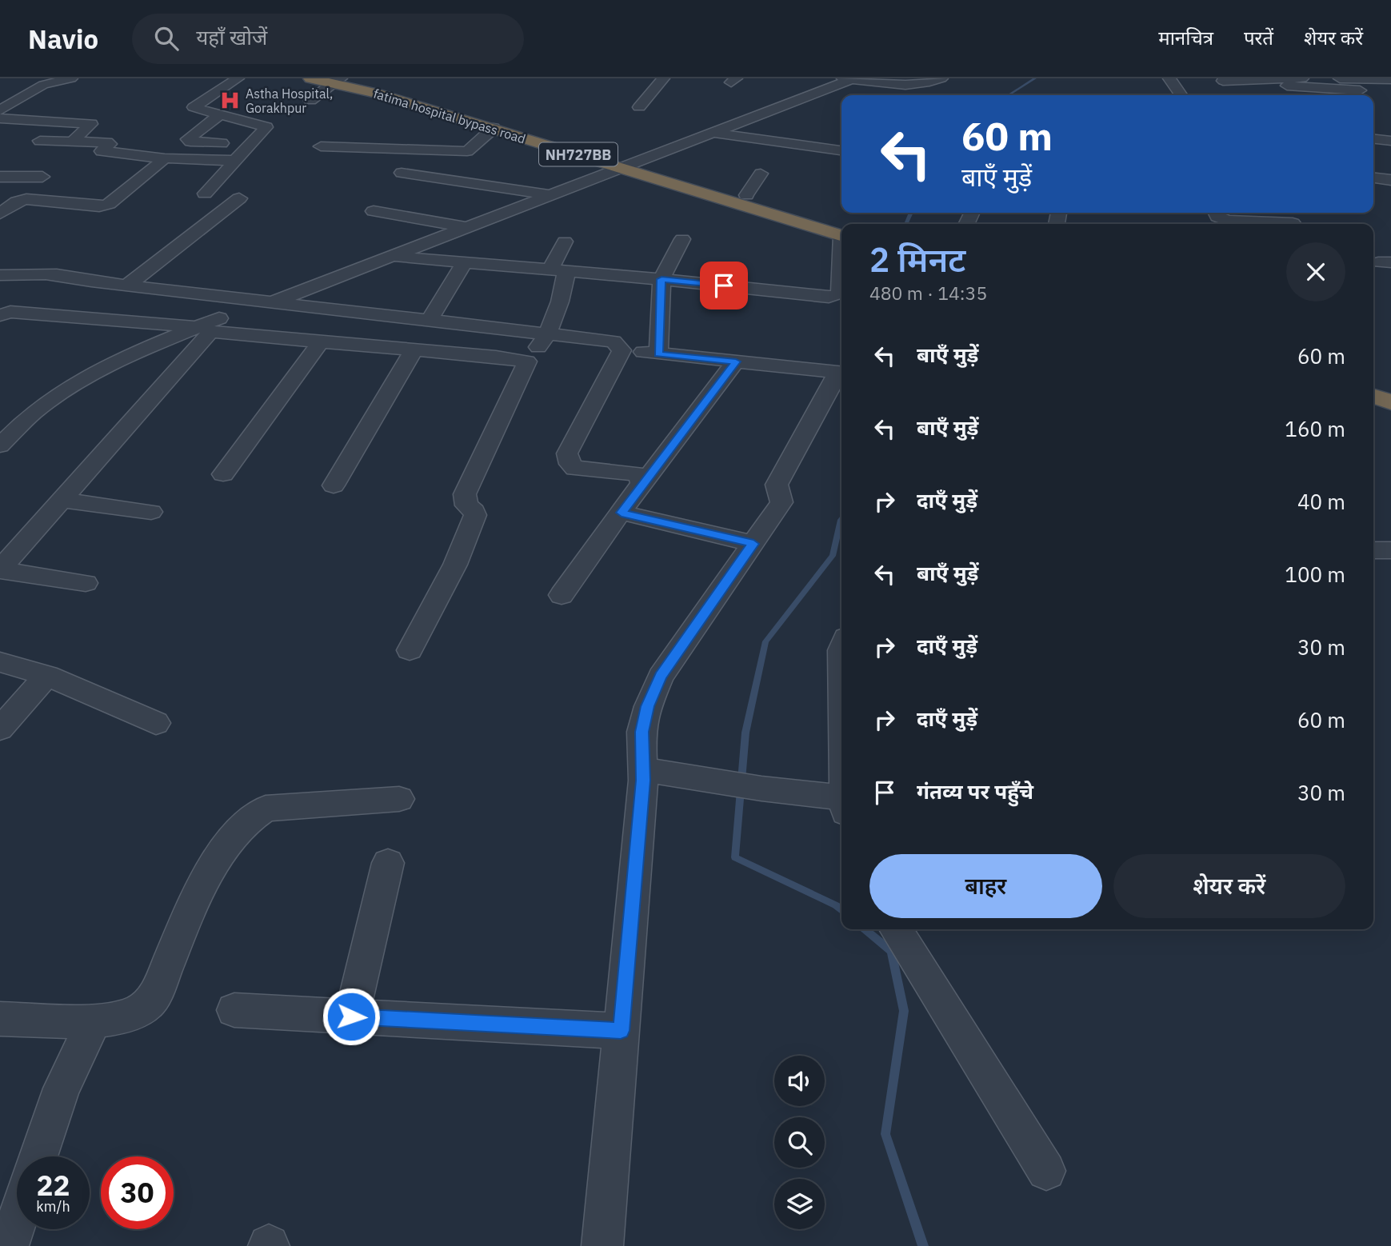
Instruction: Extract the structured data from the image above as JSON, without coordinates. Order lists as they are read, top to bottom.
{
  "streets": {
    "highway": ["fatima hospital bypass road", "NH727BB"]
  },
  "places": {
    "hospital": ["Astha Hospital, Gorakhpur"]
  },
  "page": {
    "header": "Navio",
    "search": "यहाँ खोजें",
    "nav": ["मानचित्र", "परतें", "शेयर करें"],
    "turn": ["60 m", "बाएँ मुड़ें"],
    "heading": ["2 मिनट", "480 m · 14:35"],
    "list": [
      {
        "name": "बाएँ मुड़ें",
        "value": "60 m"
      },
      {
        "name": "बाएँ मुड़ें",
        "value": "160 m"
      },
      {
        "name": "दाएँ मुड़ें",
        "value": "40 m"
      },
      {
        "name": "बाएँ मुड़ें",
        "value": "100 m"
      },
      {
        "name": "दाएँ मुड़ें",
        "value": "30 m"
      },
      {
        "name": "दाएँ मुड़ें",
        "value": "60 m"
      },
      {
        "name": "गंतव्य पर पहुँचे",
        "value": "30 m"
      }
    ],
    "buttons": ["बाहर", "शेयर करें"],
    "speed": "22 km/h",
    "limit": "30"
  }
}
